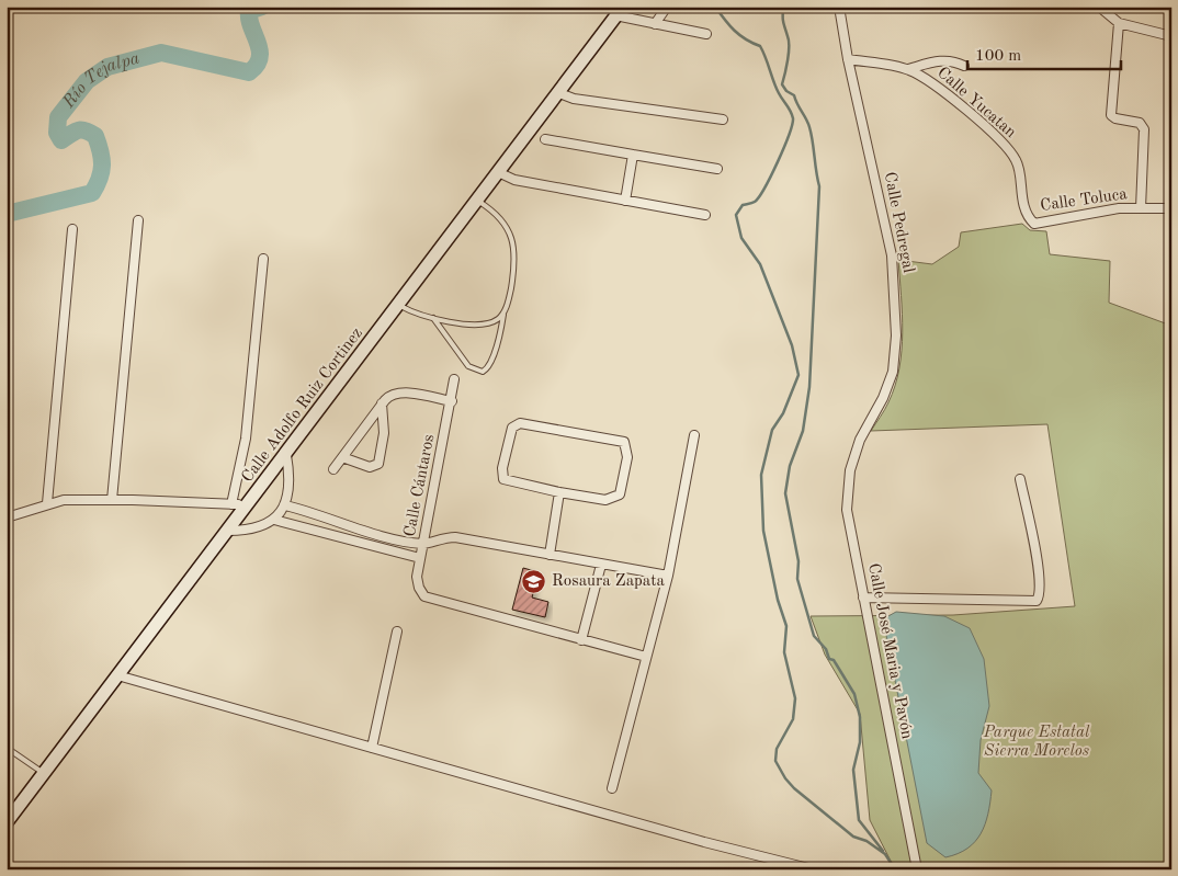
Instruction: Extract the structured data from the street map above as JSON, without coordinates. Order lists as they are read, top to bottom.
{
  "streets": {
    "main road": ["Calle Adolfo Ruiz Cortinez"],
    "street": [
      "Calle Yucatan",
      "Calle Toluca",
      "Calle Pedregal",
      "Calle Cántaros",
      "Calle José Maria y Pavón"
    ]
  },
  "crossings": [
    ["Calle Yucatan", "Calle Toluca"],
    ["Calle Yucatan", "Calle Pedregal"],
    ["Calle Pedregal", "Calle José Maria y Pavón"]
  ],
  "water": ["Río Tejalpa"],
  "parks": ["Parque Estatal Sierra Morelos"],
  "places": {
    "school or university": ["Rosaura Zapata"]
  },
  "scale_bar": "100 m"
}
